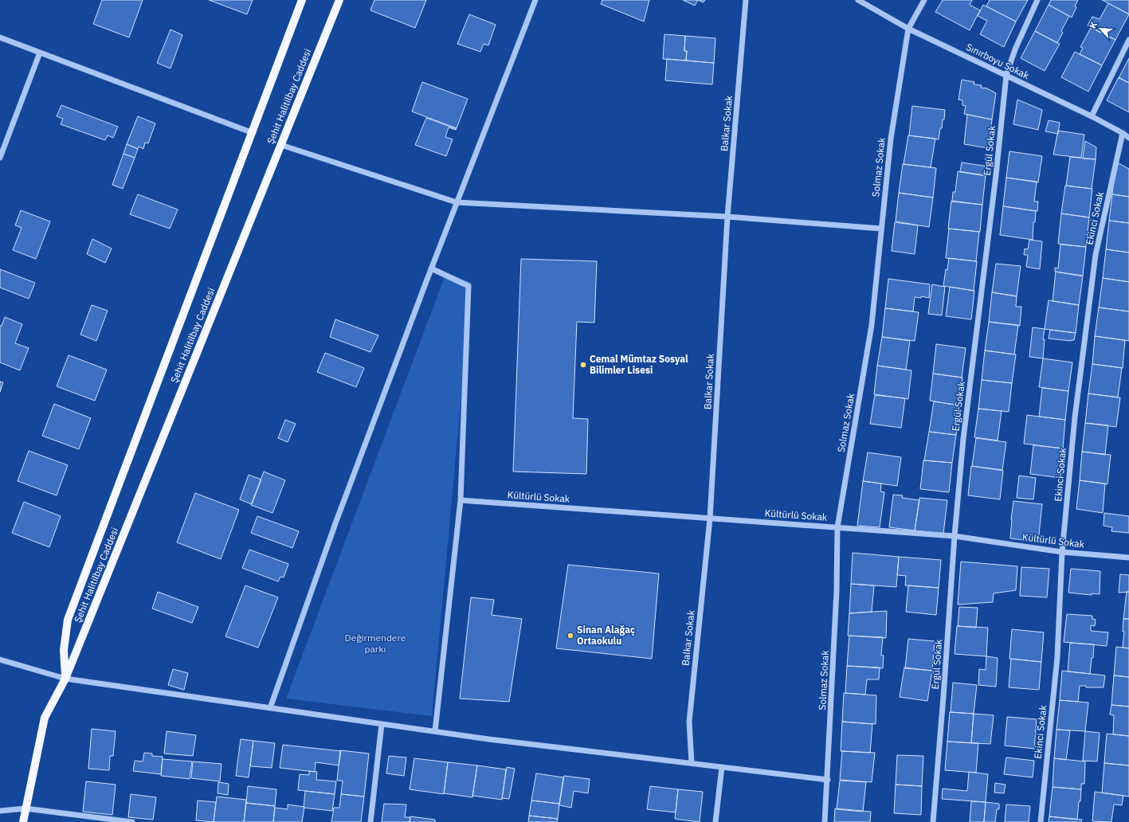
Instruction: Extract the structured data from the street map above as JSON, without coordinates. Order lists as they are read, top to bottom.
{
  "streets": {
    "main road": ["Şehit Halitilbay Caddesi"],
    "street": [
      "Sınırboyu Sokak",
      "Balkar Sokak",
      "Ergül Sokak",
      "Solmaz Sokak",
      "Ekinci Sokak",
      "Kültürlü Sokak"
    ]
  },
  "crossings": [
    ["Sınırboyu Sokak", "Ergül Sokak"],
    ["Sınırboyu Sokak", "Solmaz Sokak"],
    ["Sınırboyu Sokak", "Ekinci Sokak"],
    ["Balkar Sokak", "Kültürlü Sokak"],
    ["Ergül Sokak", "Kültürlü Sokak"],
    ["Solmaz Sokak", "Kültürlü Sokak"],
    ["Ekinci Sokak", "Kültürlü Sokak"]
  ],
  "parks": ["Değirmendere parkı"],
  "places": ["Cemal Mümtaz Sosyal Bilimler Lisesi", "Sinan Alağaç Ortaokulu"],
  "north": "top left"
}
